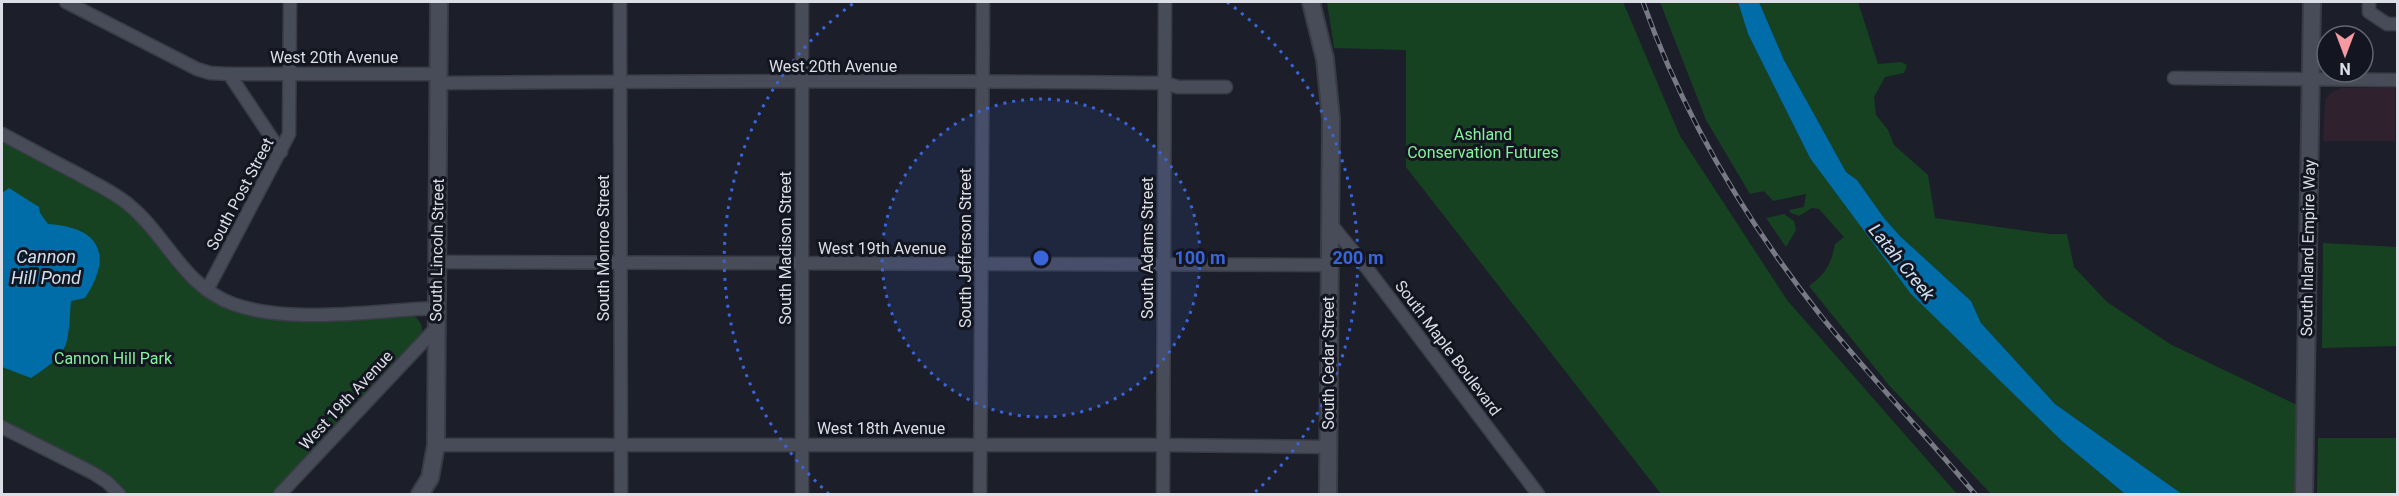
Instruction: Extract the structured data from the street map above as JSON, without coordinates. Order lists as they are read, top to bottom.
{
  "streets": {
    "street": [
      "West 20th Avenue",
      "South Post Street",
      "South Monroe Street",
      "South Madison Street",
      "West 19th Avenue",
      "South Jefferson Street",
      "South Adams Street",
      "South Inland Empire Way",
      "South Lincoln Street",
      "South Maple Boulevard",
      "South Cedar Street",
      "West 18th Avenue"
    ]
  },
  "crossings": [
    ["West 20th Avenue", "South Post Street"],
    ["West 20th Avenue", "South Monroe Street"],
    ["West 20th Avenue", "South Madison Street"],
    ["West 20th Avenue", "South Jefferson Street"],
    ["West 20th Avenue", "South Adams Street"],
    ["West 20th Avenue", "South Lincoln Street"],
    ["South Monroe Street", "West 19th Avenue"],
    ["South Monroe Street", "West 18th Avenue"],
    ["South Madison Street", "West 19th Avenue"],
    ["South Madison Street", "West 18th Avenue"],
    ["West 19th Avenue", "South Jefferson Street"],
    ["West 19th Avenue", "South Adams Street"],
    ["West 19th Avenue", "South Lincoln Street"],
    ["West 19th Avenue", "South Cedar Street"],
    ["South Jefferson Street", "West 18th Avenue"],
    ["South Adams Street", "West 18th Avenue"],
    ["South Lincoln Street", "West 18th Avenue"],
    ["South Maple Boulevard", "South Cedar Street"],
    ["South Cedar Street", "West 18th Avenue"]
  ],
  "water": ["Cannon Hill Pond", "Latah Creek"],
  "parks": ["Ashland Conservation Futures", "Cannon Hill Park"],
  "north": "bottom",
  "rings": ["100 m", "200 m"]
}
